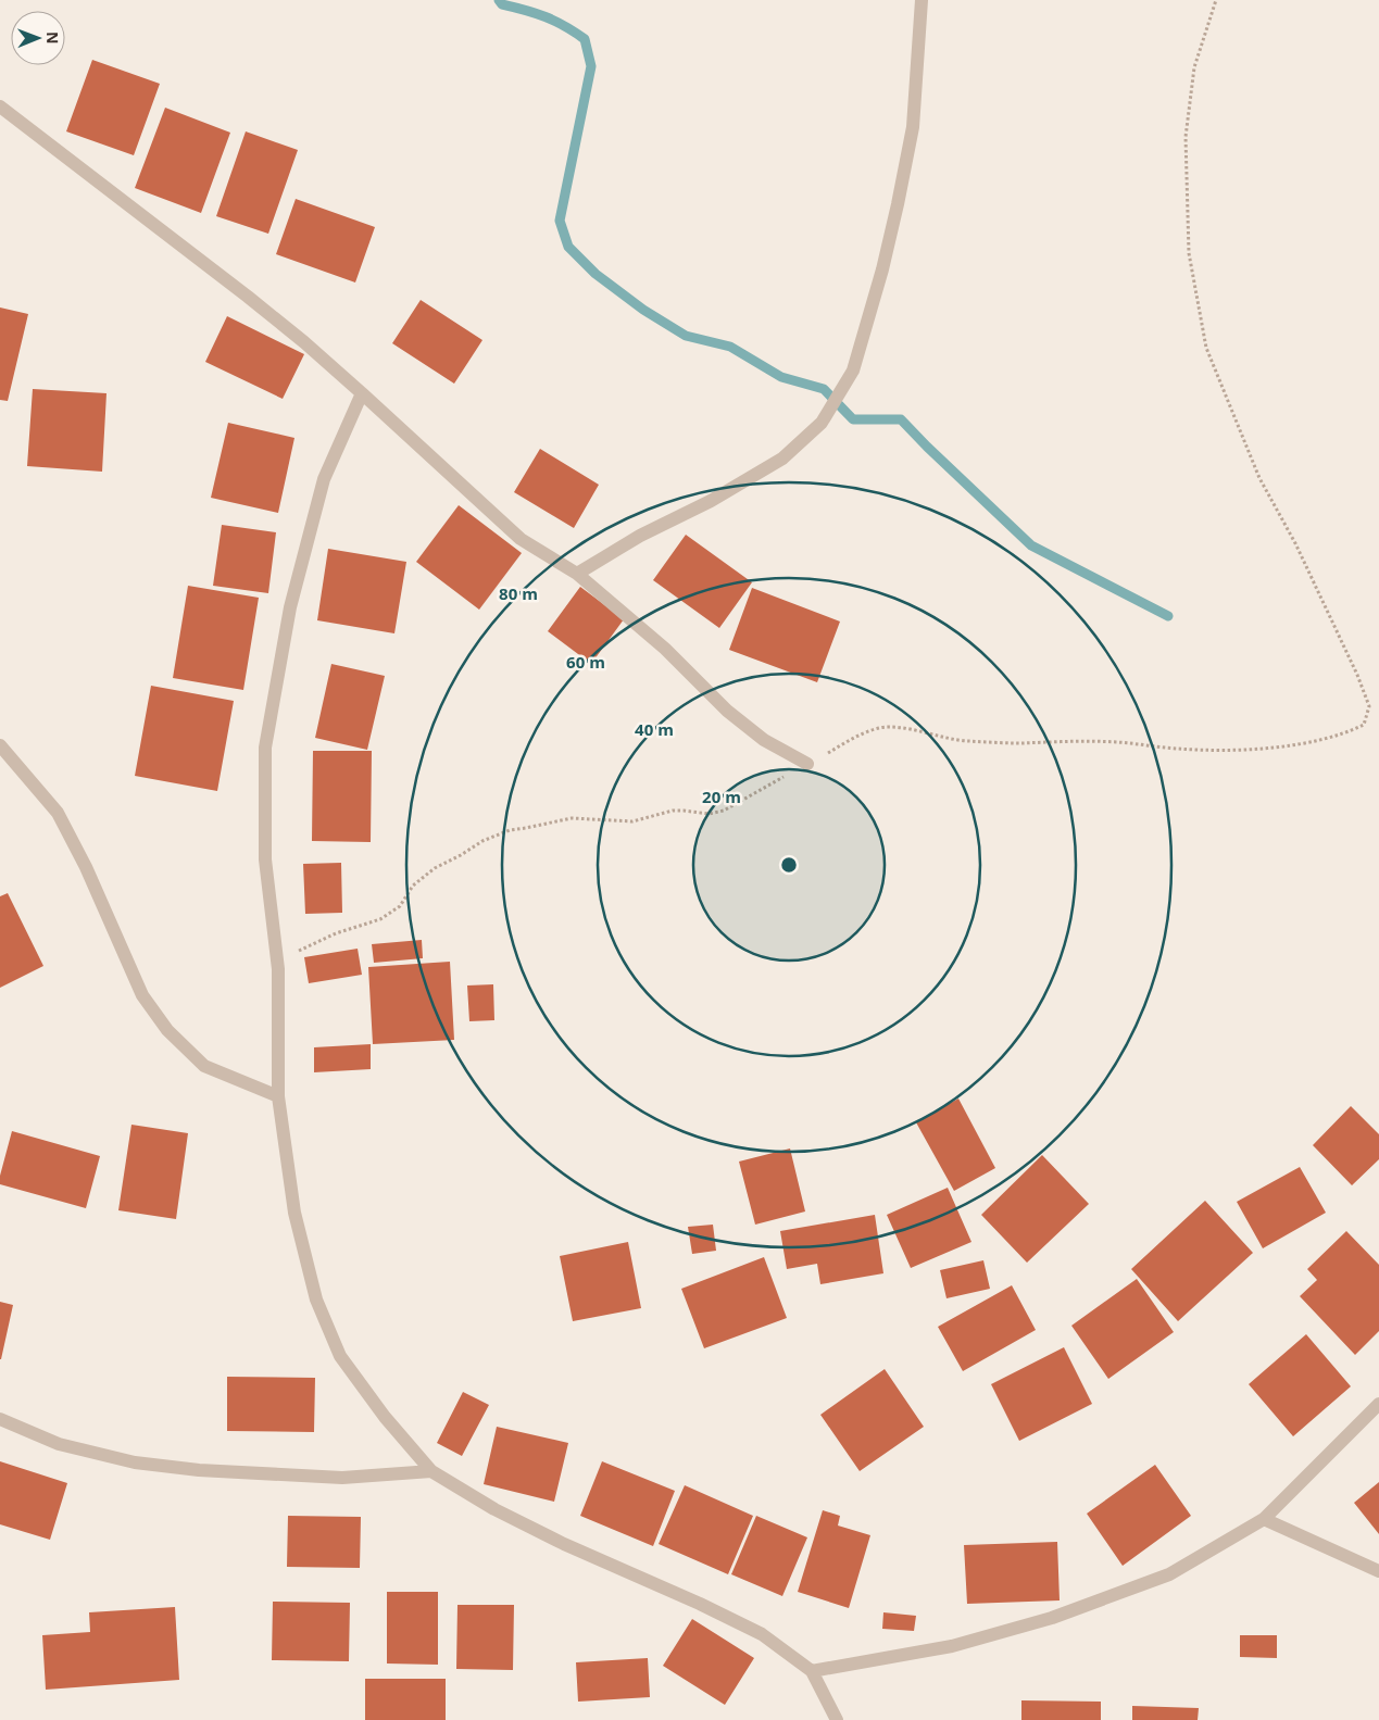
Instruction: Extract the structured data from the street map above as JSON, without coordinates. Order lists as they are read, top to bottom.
{
  "north": "right",
  "rings": [
    "80 m",
    "60 m",
    "40 m",
    "20 m"
  ]
}
